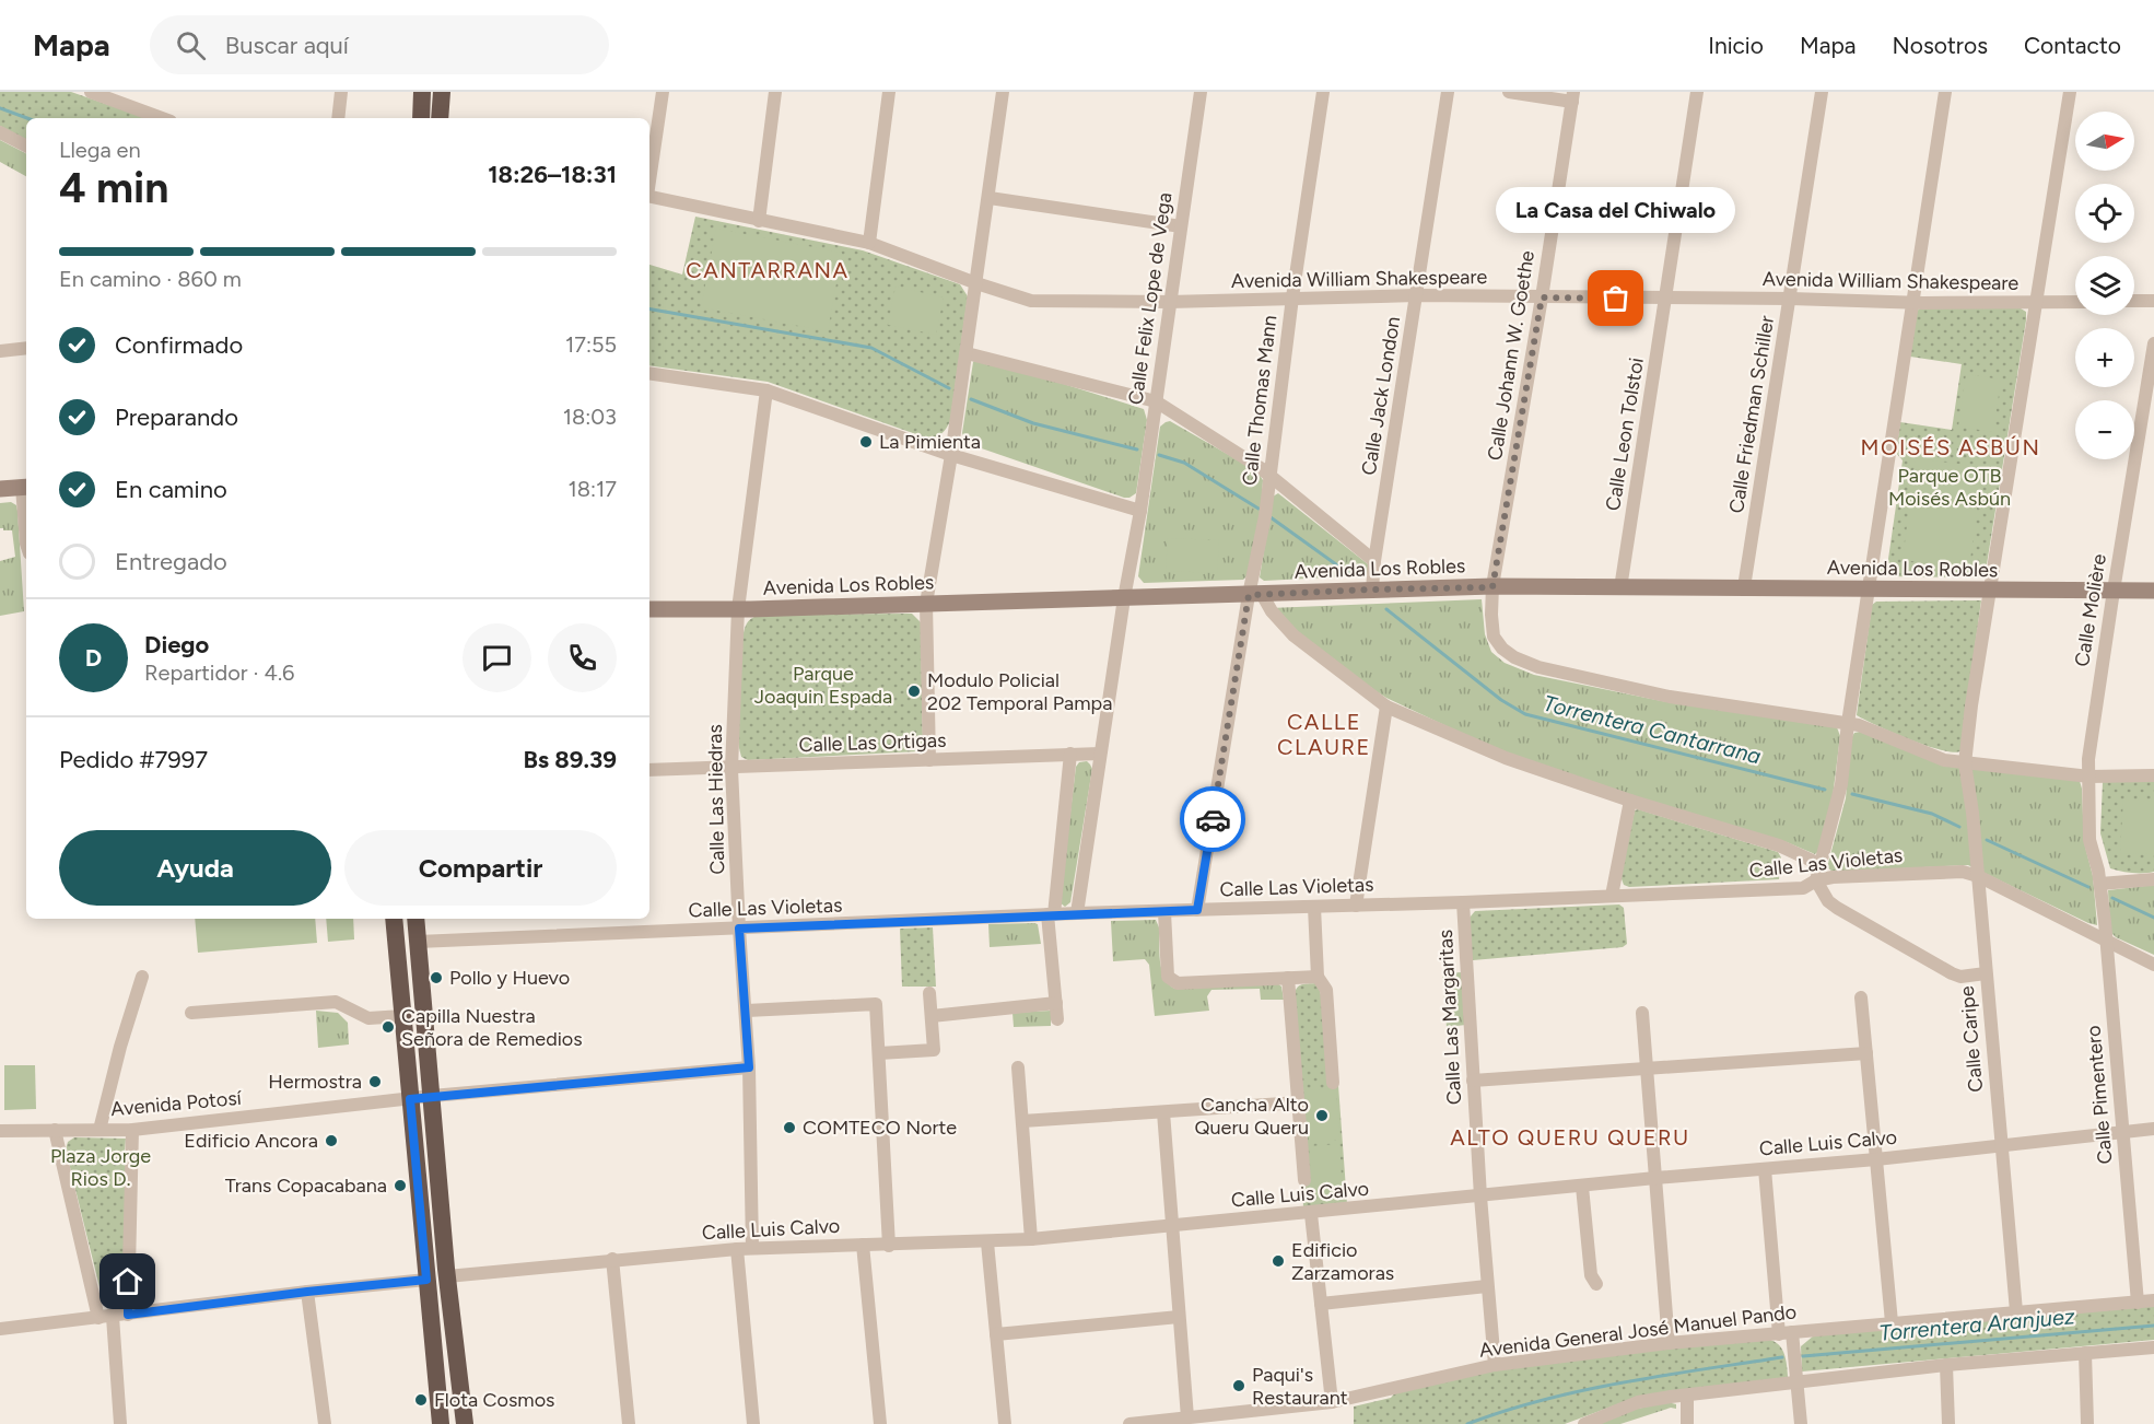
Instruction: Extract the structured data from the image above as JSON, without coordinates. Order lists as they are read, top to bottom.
{
  "streets": {
    "main road": ["Avenida Los Robles"],
    "street": [
      "Avenida William Shakespeare",
      "Calle Felix Lope de Vega",
      "Calle Johann W. Goethe",
      "Calle Jack London",
      "Calle Thomas Mann",
      "Calle Friedman Schiller",
      "Calle Leon Tolstoi",
      "Calle Molière",
      "Calle Las Ortigas",
      "Calle Las Hiedras",
      "Calle Las Violetas",
      "Calle Las Margaritas",
      "Calle Caripe",
      "Calle Pimentero",
      "Avenida Potosí",
      "Calle Luis Calvo",
      "Avenida General José Manuel Pando"
    ]
  },
  "crossings": [
    ["Avenida William Shakespeare", "Calle Felix Lope de Vega"],
    ["Avenida William Shakespeare", "Calle Johann W. Goethe"],
    ["Avenida William Shakespeare", "Calle Jack London"],
    ["Avenida William Shakespeare", "Calle Thomas Mann"],
    ["Avenida William Shakespeare", "Calle Friedman Schiller"],
    ["Avenida William Shakespeare", "Calle Leon Tolstoi"],
    ["Avenida William Shakespeare", "Calle Caripe"],
    ["Calle Felix Lope de Vega", "Avenida Los Robles"],
    ["Calle Felix Lope de Vega", "Calle Las Ortigas"],
    ["Calle Felix Lope de Vega", "Calle Las Violetas"],
    ["Calle Johann W. Goethe", "Avenida Los Robles"],
    ["Calle Jack London", "Avenida Los Robles"],
    ["Calle Thomas Mann", "Avenida Los Robles"],
    ["Calle Thomas Mann", "Calle Las Violetas"],
    ["Calle Friedman Schiller", "Avenida Los Robles"],
    ["Calle Leon Tolstoi", "Avenida Los Robles"],
    ["Avenida Los Robles", "Calle Molière"],
    ["Avenida Los Robles", "Calle Las Hiedras"],
    ["Avenida Los Robles", "Calle Caripe"],
    ["Calle Molière", "Calle Pimentero"],
    ["Calle Las Ortigas", "Calle Las Hiedras"],
    ["Calle Las Hiedras", "Calle Las Violetas"],
    ["Calle Las Hiedras", "Avenida Potosí"],
    ["Calle Las Hiedras", "Calle Luis Calvo"],
    ["Calle Las Violetas", "Calle Las Margaritas"],
    ["Calle Las Violetas", "Calle Caripe"],
    ["Calle Las Violetas", "Calle Pimentero"],
    ["Calle Las Margaritas", "Calle Luis Calvo"],
    ["Calle Las Margaritas", "Avenida General José Manuel Pando"],
    ["Calle Caripe", "Calle Luis Calvo"],
    ["Calle Caripe", "Avenida General José Manuel Pando"],
    ["Calle Pimentero", "Calle Luis Calvo"],
    ["Calle Pimentero", "Avenida General José Manuel Pando"]
  ],
  "districts": [
    "CANTARRANA",
    "MOISÉS ASBÚN",
    "CALLE CLAURE",
    "ALTO QUERU QUERU"
  ],
  "water": ["Torrentera Cantarrana", "Torrentera Aranjuez"],
  "parks": ["Parque OTB Moisés Asbún", "Parque Joaquin Espada", "Plaza Jorge Rios D."],
  "places": [
    "La Casa del Chiwalo",
    "La Pimienta",
    "Modulo Policial 202 Temporal Pampa",
    "Pollo y Huevo",
    "Capilla Nuestra Señora de Remedios",
    "Hermostra",
    "Cancha Alto Queru Queru",
    "COMTECO Norte",
    "Edificio Ancora",
    "Trans Copacabana",
    "Edificio Zarzamoras",
    "Paqui's Restaurant",
    "Flota Cosmos"
  ],
  "north": "right",
  "page": {
    "header": "Mapa",
    "search": "Buscar aquí",
    "nav": [
      "Inicio",
      "Mapa",
      "Nosotros",
      "Contacto"
    ],
    "map_buttons": ["+", "−"],
    "heading": ["4 min", "Llega en", "18:26–18:31"],
    "panel": [
      "Diego",
      "Repartidor · 4.6",
      "Pedido #7997",
      "Bs 89.39"
    ],
    "bubble": "La Casa del Chiwalo",
    "bar": "En camino · 860 m",
    "list": [
      ["Confirmado", "17:55"],
      ["Preparando", "18:03"],
      ["En camino", "18:17"],
      "Entregado"
    ],
    "round": "D",
    "buttons": ["Ayuda", "Compartir"]
  }
}
